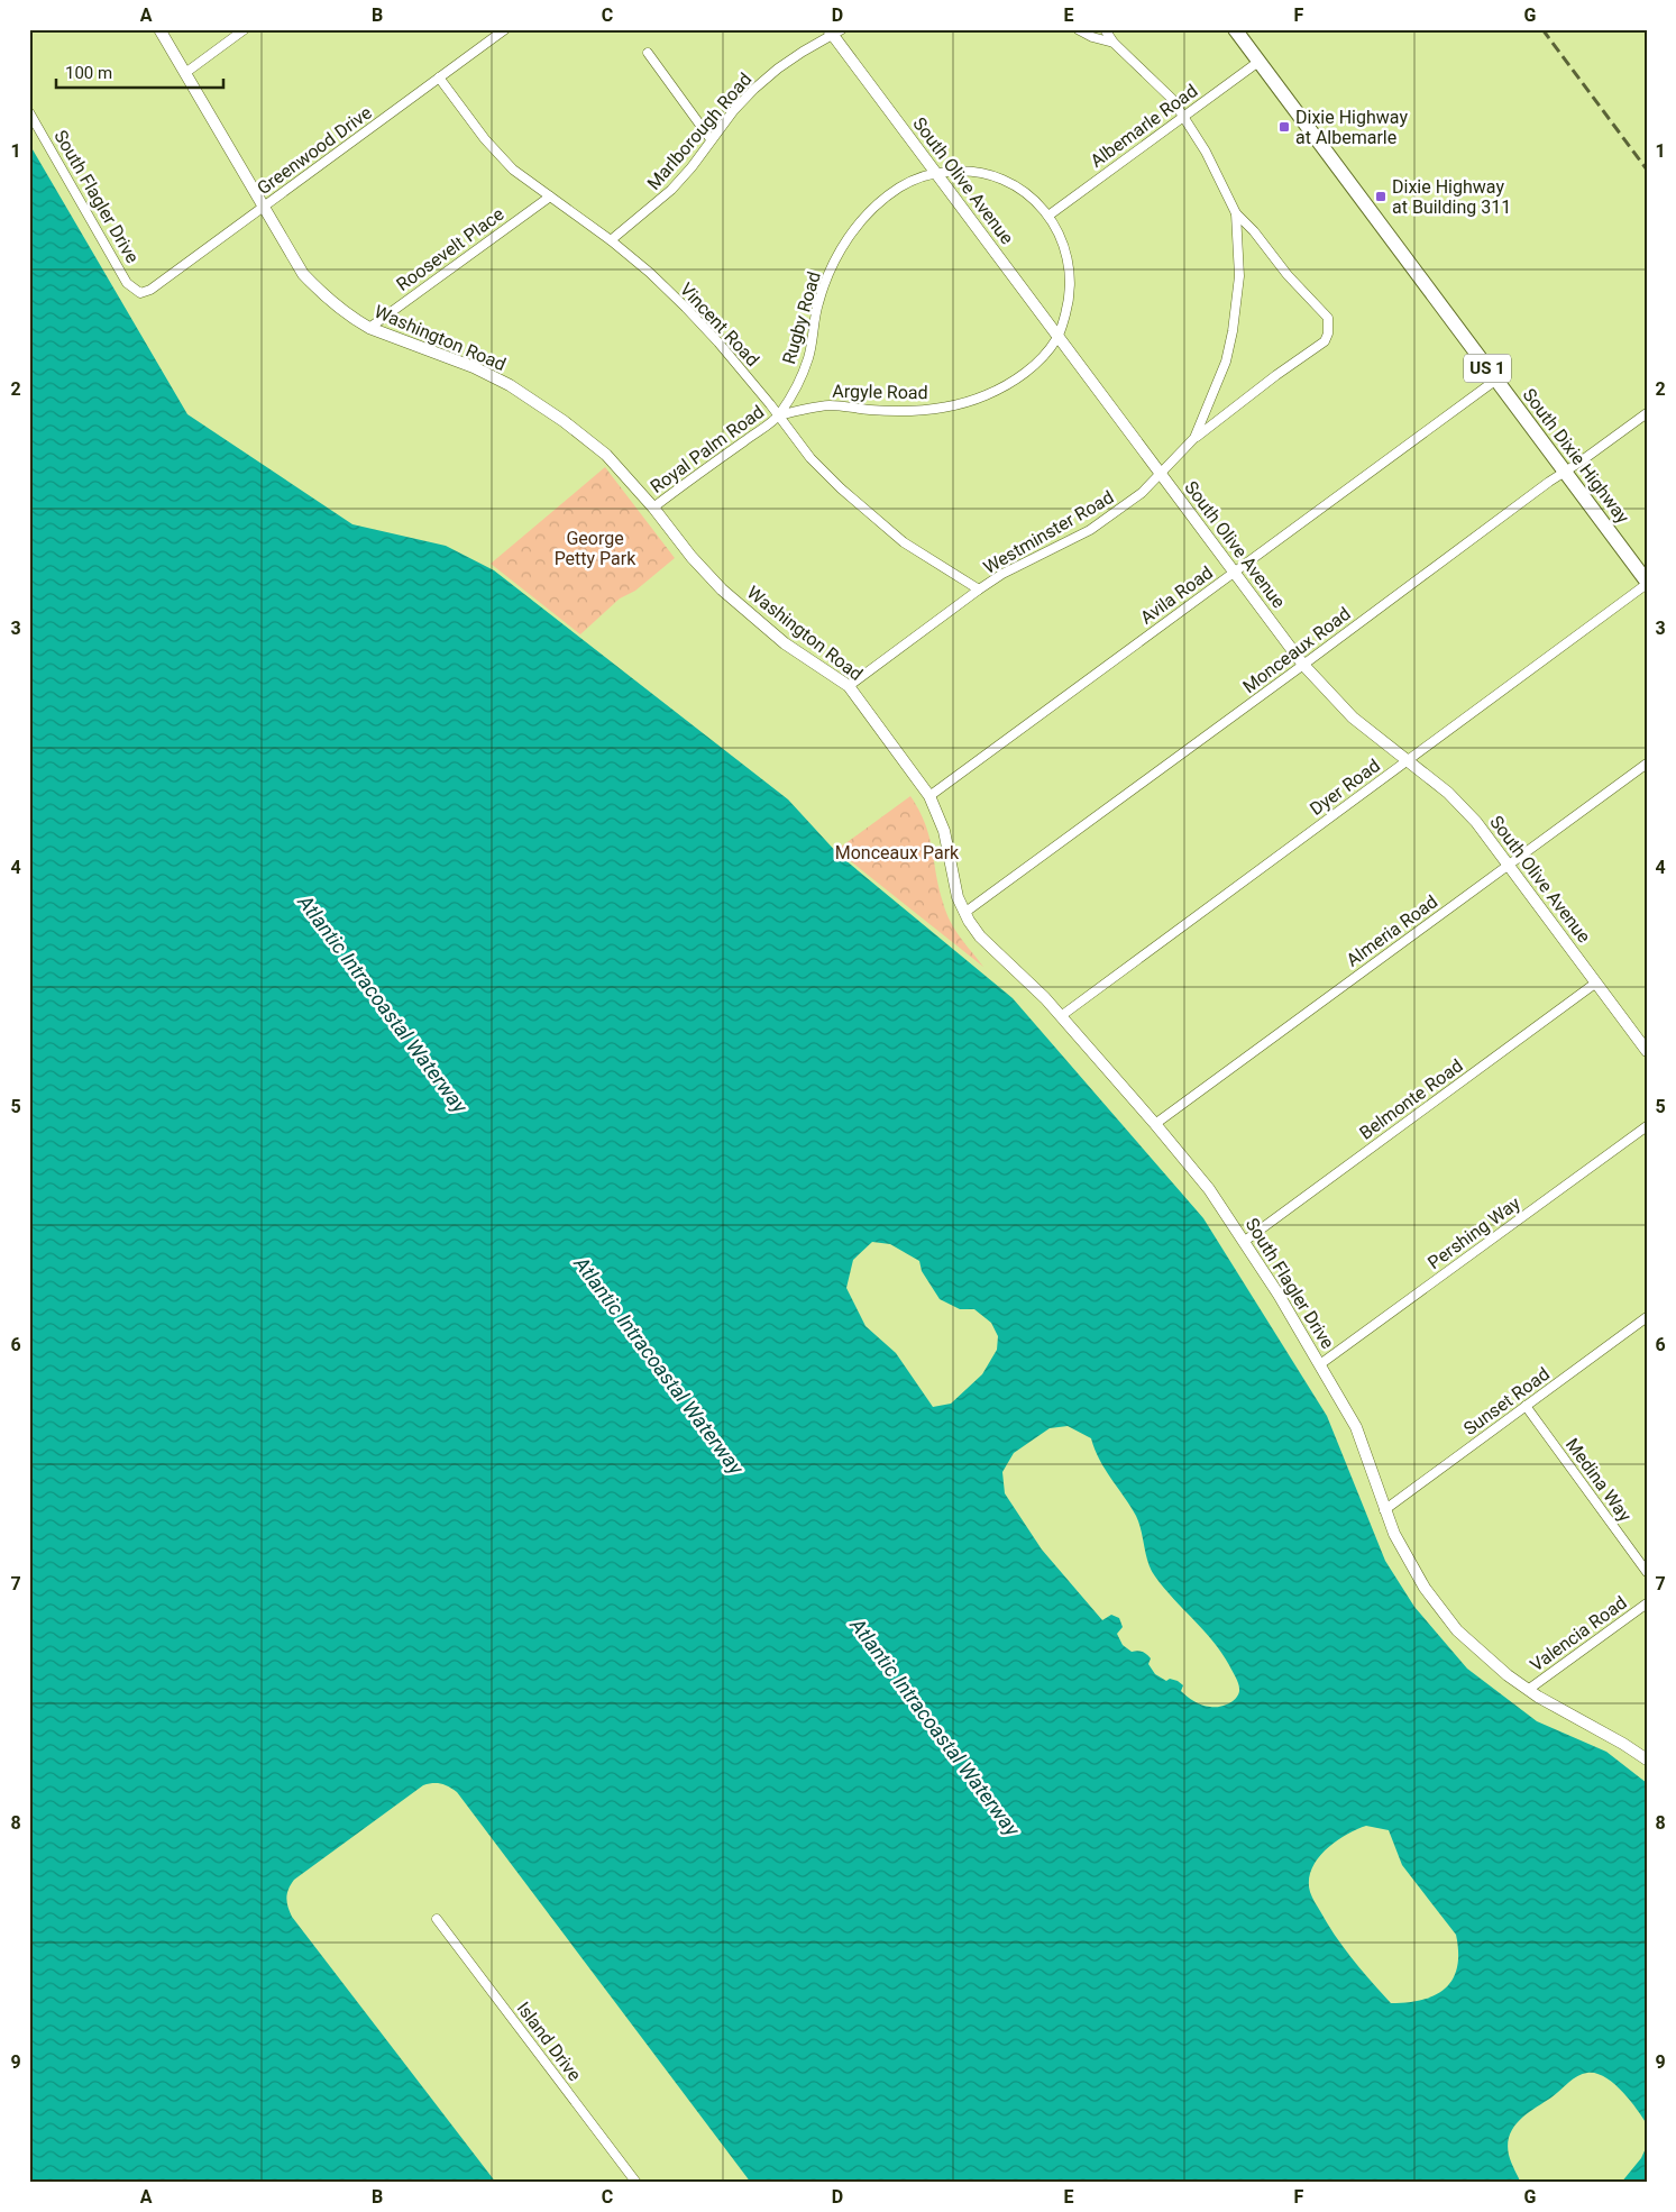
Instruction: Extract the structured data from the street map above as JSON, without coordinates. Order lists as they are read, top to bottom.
{
  "streets": {
    "main road": ["US 1", "South Dixie Highway"],
    "street": [
      "Albemarle Road",
      "Marlborough Road",
      "Greenwood Drive",
      "South Olive Avenue",
      "South Flagler Drive",
      "Roosevelt Place",
      "Rugby Road",
      "Vincent Road",
      "Washington Road",
      "Argyle Road",
      "Royal Palm Road",
      "Westminster Road",
      "Avila Road",
      "Monceaux Road",
      "Dyer Road",
      "Almeria Road",
      "Belmonte Road",
      "Pershing Way",
      "Sunset Road",
      "Medina Way",
      "Valencia Road",
      "Island Drive"
    ]
  },
  "crossings": [
    ["Albemarle Road", "Rugby Road"],
    ["Albemarle Road", "South Dixie Highway"],
    ["Albemarle Road", "Westminster Road"],
    ["Marlborough Road", "South Olive Avenue"],
    ["Marlborough Road", "Vincent Road"],
    ["Greenwood Drive", "South Flagler Drive"],
    ["Greenwood Drive", "Vincent Road"],
    ["Greenwood Drive", "Washington Road"],
    ["South Olive Avenue", "Rugby Road"],
    ["South Olive Avenue", "Argyle Road"],
    ["South Olive Avenue", "Westminster Road"],
    ["South Olive Avenue", "Avila Road"],
    ["South Olive Avenue", "Monceaux Road"],
    ["South Olive Avenue", "Dyer Road"],
    ["South Olive Avenue", "Almeria Road"],
    ["South Olive Avenue", "Belmonte Road"],
    ["South Flagler Drive", "Washington Road"],
    ["South Flagler Drive", "Avila Road"],
    ["South Flagler Drive", "Monceaux Road"],
    ["South Flagler Drive", "Dyer Road"],
    ["South Flagler Drive", "Almeria Road"],
    ["South Flagler Drive", "Belmonte Road"],
    ["South Flagler Drive", "Pershing Way"],
    ["South Flagler Drive", "Sunset Road"],
    ["South Flagler Drive", "Valencia Road"],
    ["Roosevelt Place", "Vincent Road"],
    ["Roosevelt Place", "Washington Road"],
    ["Rugby Road", "Vincent Road"],
    ["Rugby Road", "Argyle Road"],
    ["Rugby Road", "Royal Palm Road"],
    ["Vincent Road", "Argyle Road"],
    ["Vincent Road", "Royal Palm Road"],
    ["Vincent Road", "Westminster Road"],
    ["Washington Road", "Royal Palm Road"],
    ["Washington Road", "Westminster Road"],
    ["Washington Road", "Avila Road"],
    ["Argyle Road", "Royal Palm Road"],
    ["South Dixie Highway", "Avila Road"],
    ["South Dixie Highway", "Monceaux Road"],
    ["South Dixie Highway", "Dyer Road"],
    ["Sunset Road", "Medina Way"]
  ],
  "water": ["Atlantic Intracoastal Waterway"],
  "parks": ["George Petty Park", "Monceaux Park"],
  "places": {
    "transit": ["Dixie Highway at Albemarle", "Dixie Highway at Building 311"]
  },
  "scale_bar": "100 m",
  "grid": {
    "columns": [
      "A",
      "B",
      "C",
      "D",
      "E",
      "F",
      "G"
    ],
    "rows": [
      "1",
      "2",
      "3",
      "4",
      "5",
      "6",
      "7",
      "8",
      "9"
    ]
  }
}
